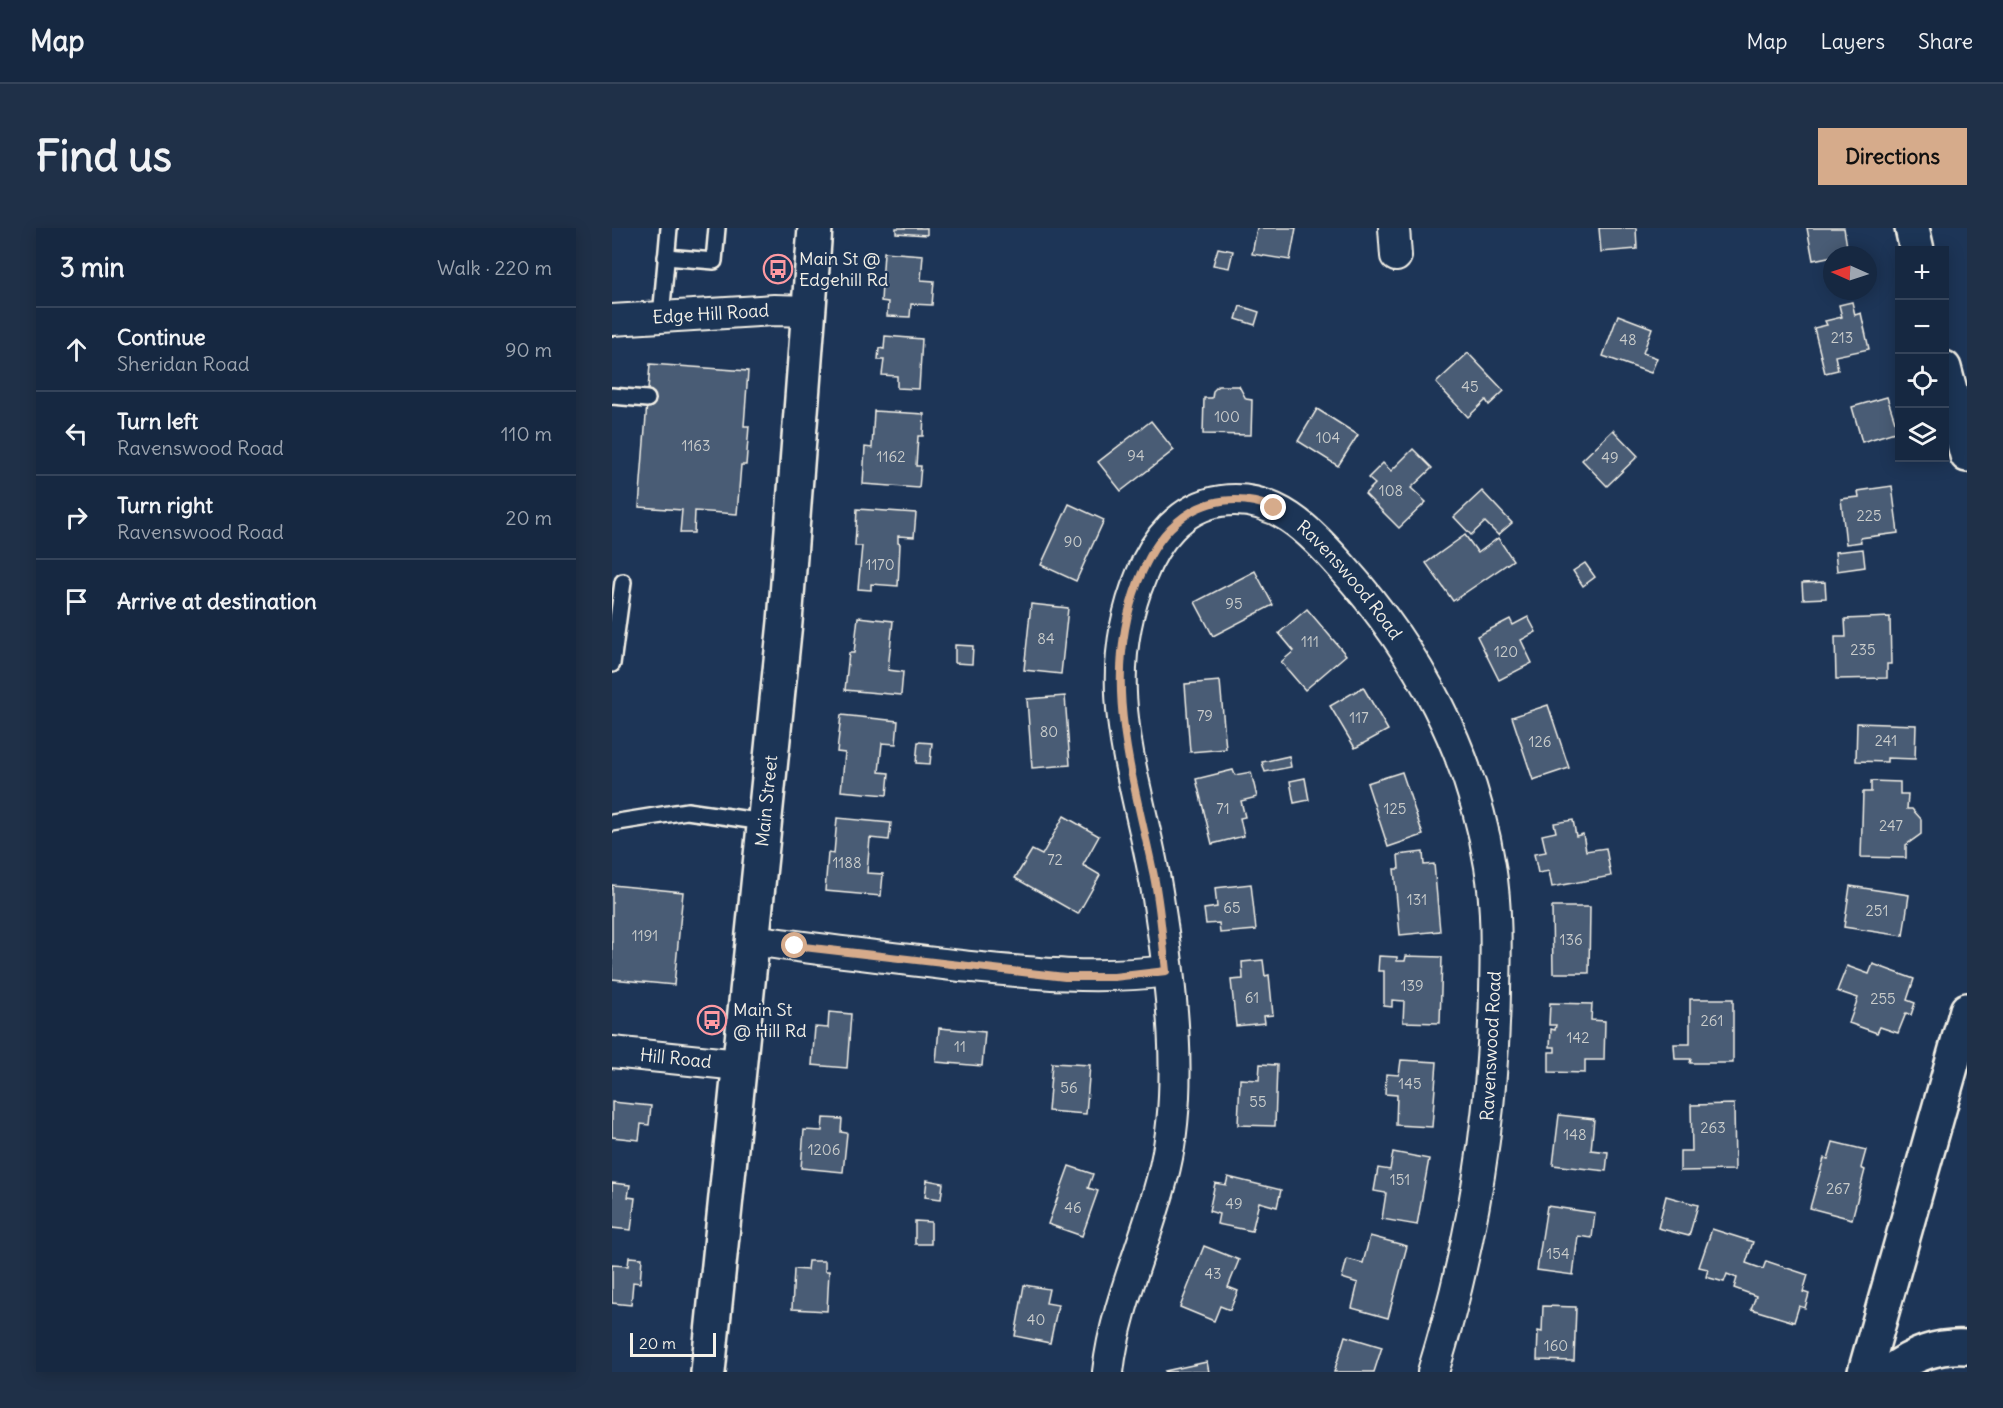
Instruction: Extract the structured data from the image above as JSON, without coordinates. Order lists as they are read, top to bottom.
{
  "streets": {
    "main road": ["Main Street"],
    "street": ["Edge Hill Road", "Ravenswood Road", "Hill Road"]
  },
  "crossings": [
    ["Edge Hill Road", "Main Street"],
    ["Main Street", "Hill Road"]
  ],
  "places": {
    "bus stop": ["Main St @ Edgehill Rd", "Main St @ Hill Rd"]
  },
  "house_numbers": [
    "213",
    "48",
    "45",
    "100",
    "104",
    "1163",
    "94",
    "1162",
    "49",
    "108",
    "225",
    "90",
    "1170",
    "95",
    "84",
    "111",
    "235",
    "120",
    "79",
    "117",
    "80",
    "241",
    "126",
    "71",
    "125",
    "247",
    "72",
    "1188",
    "131",
    "65",
    "251",
    "1191",
    "136",
    "139",
    "61",
    "255",
    "261",
    "142",
    "11",
    "145",
    "56",
    "55",
    "263",
    "148",
    "1206",
    "151",
    "267",
    "49",
    "46",
    "154",
    "43",
    "40",
    "160"
  ],
  "scale_bar": "20 m",
  "north": "left",
  "page": {
    "header": "Map",
    "nav": ["Map", "Layers", "Share"],
    "buttons": "Directions",
    "title": "Find us",
    "heading": ["3 min", "Walk · 220 m"],
    "map_buttons": ["+", "−"],
    "list": [
      ["Continue", "Sheridan Road", "90 m"],
      ["Turn left", "Ravenswood Road", "110 m"],
      ["Turn right", "Ravenswood Road", "20 m"],
      "Arrive at destination"
    ],
    "scale": "20 m"
  }
}
